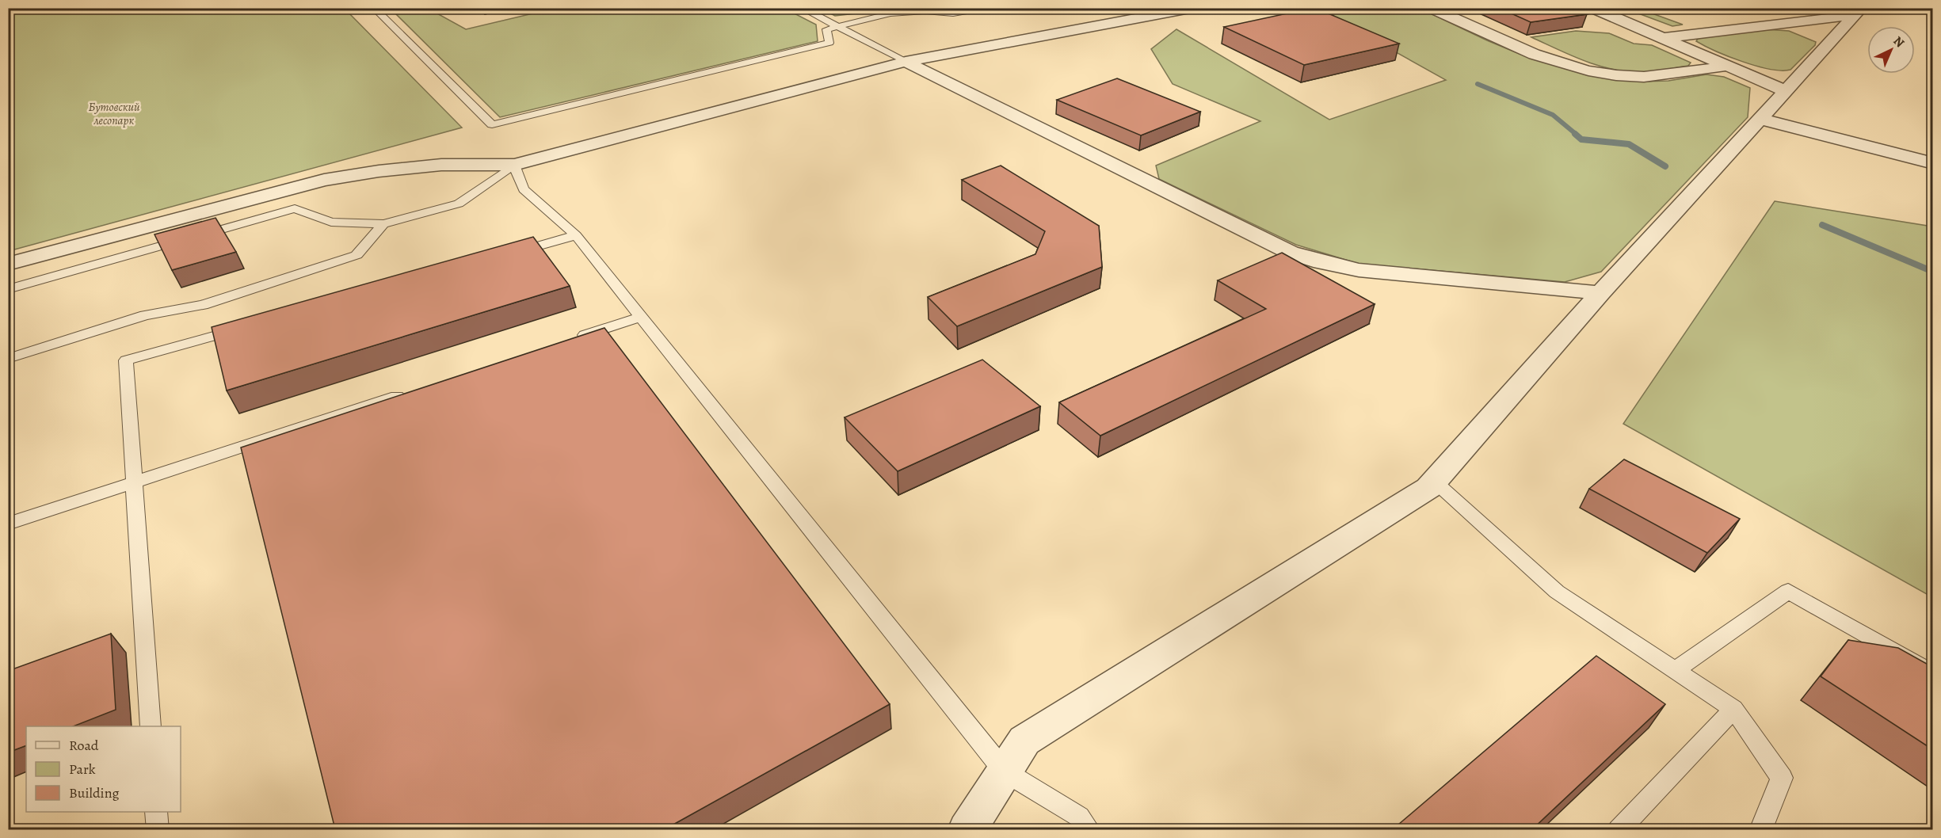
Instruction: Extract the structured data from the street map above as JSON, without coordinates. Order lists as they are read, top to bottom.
{
  "parks": ["Бутовский лесопарк"],
  "legend": ["Road", "Park", "Building"],
  "north": "top right"
}
